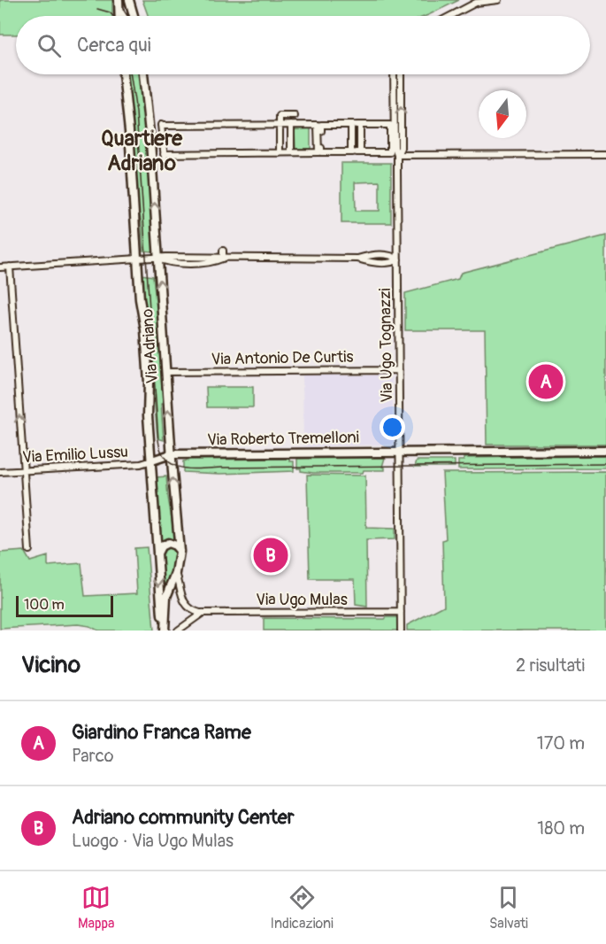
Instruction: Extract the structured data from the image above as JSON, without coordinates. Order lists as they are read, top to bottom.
{
  "streets": {
    "street": [
      "Via Ugo Tognazzi",
      "Via Adriano",
      "Via Antonio De Curtis",
      "Via Roberto Tremelloni",
      "Via Emilio Lussu",
      "Via Ugo Mulas"
    ]
  },
  "crossings": [
    ["Via Ugo Tognazzi", "Via Antonio De Curtis"],
    ["Via Ugo Tognazzi", "Via Roberto Tremelloni"],
    ["Via Ugo Tognazzi", "Via Ugo Mulas"],
    ["Via Adriano", "Via Antonio De Curtis"],
    ["Via Adriano", "Via Roberto Tremelloni"],
    ["Via Adriano", "Via Emilio Lussu"],
    ["Via Roberto Tremelloni", "Via Emilio Lussu"]
  ],
  "districts": ["Quartiere Adriano"],
  "scale_bar": "100 m",
  "north": "bottom",
  "page": {
    "search": "Cerca qui",
    "pins": ["A", "B"],
    "scale": "100 m",
    "heading": ["Vicino", "2 risultati"],
    "list": [
      {
        "mark": "A",
        "name": "Giardino Franca Rame",
        "note": "Parco",
        "value": "170 m"
      },
      {
        "mark": "B",
        "name": "Adriano community Center",
        "note": "Luogo · Via Ugo Mulas",
        "value": "180 m"
      }
    ],
    "nav": ["Mappa", "Indicazioni", "Salvati"]
  }
}
